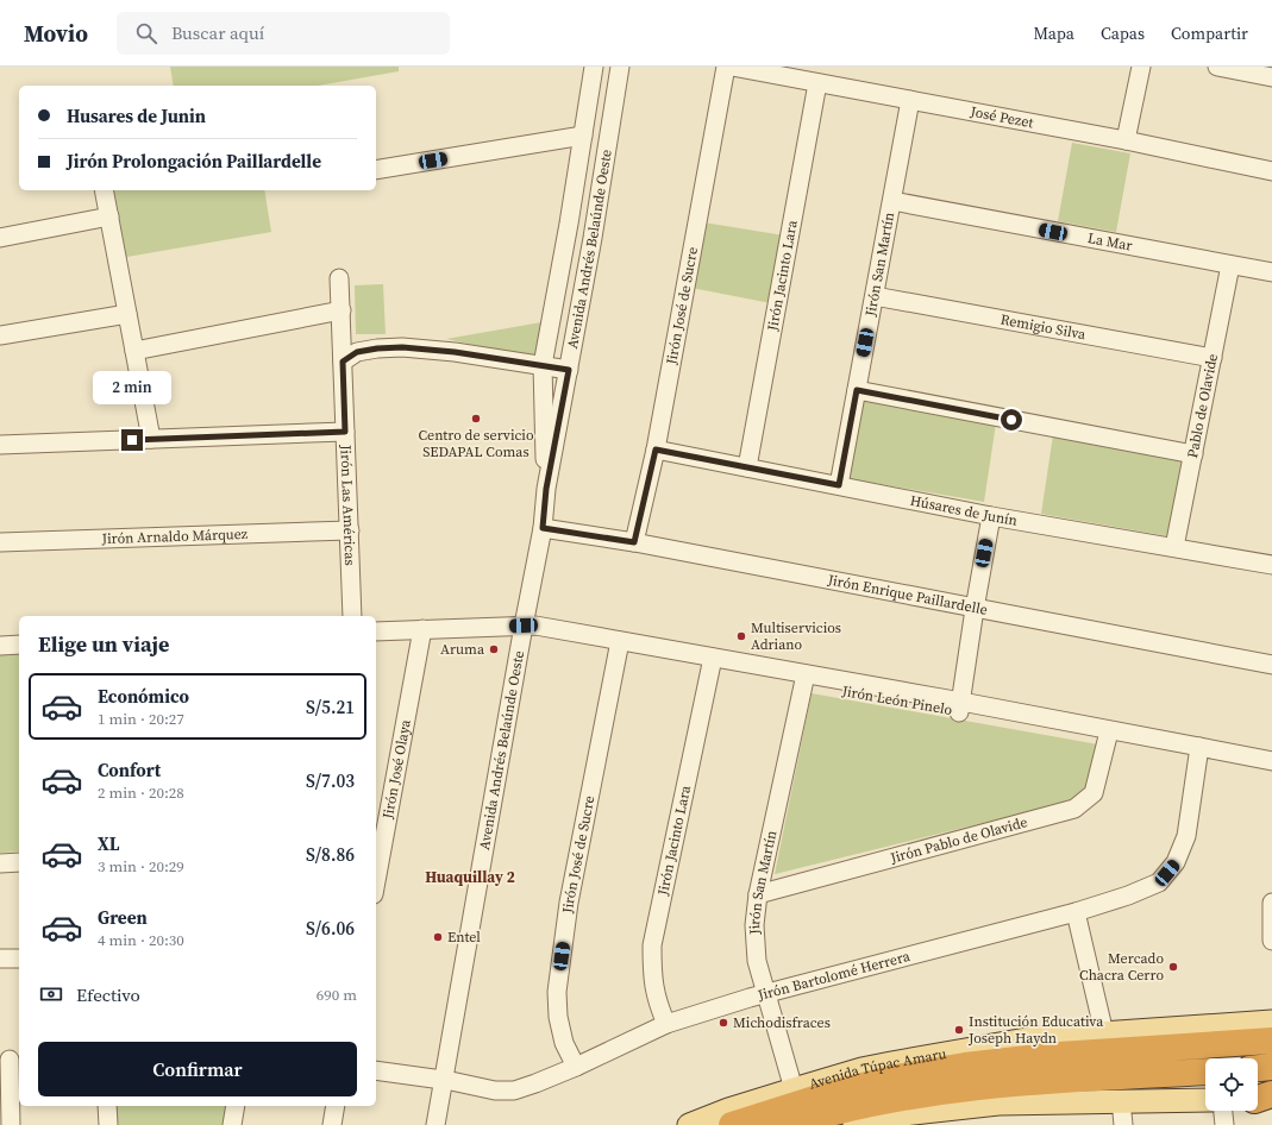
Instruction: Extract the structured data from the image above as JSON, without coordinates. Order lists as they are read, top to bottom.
{
  "streets": {
    "highway": ["Avenida Túpac Amaru"],
    "street": [
      "José Pezet",
      "La Mar",
      "Avenida Andrés Belaúnde Oeste",
      "Jirón San Martín",
      "Jirón Jacinto Lara",
      "Jirón José de Sucre",
      "Remigio Silva",
      "Pablo de Olavide",
      "Jirón Las Américas",
      "Húsares de Junín",
      "Jirón Arnaldo Márquez",
      "Jirón Enrique Paillardelle",
      "Jirón León Pinelo",
      "Jirón José Olaya",
      "Jirón Pablo de Olavide",
      "Jirón Bartolomé Herrera"
    ]
  },
  "crossings": [
    ["José Pezet", "Jirón San Martín"],
    ["José Pezet", "Jirón Jacinto Lara"],
    ["La Mar", "Jirón San Martín"],
    ["La Mar", "Pablo de Olavide"],
    ["Avenida Andrés Belaúnde Oeste", "Jirón Enrique Paillardelle"],
    ["Avenida Andrés Belaúnde Oeste", "Jirón León Pinelo"],
    ["Avenida Andrés Belaúnde Oeste", "Jirón Bartolomé Herrera"],
    ["Jirón San Martín", "Remigio Silva"],
    ["Jirón San Martín", "Húsares de Junín"],
    ["Jirón San Martín", "Jirón León Pinelo"],
    ["Jirón San Martín", "Jirón Pablo de Olavide"],
    ["Jirón San Martín", "Jirón Bartolomé Herrera"],
    ["Jirón San Martín", "Avenida Túpac Amaru"],
    ["Jirón Jacinto Lara", "Húsares de Junín"],
    ["Jirón Jacinto Lara", "Jirón León Pinelo"],
    ["Jirón Jacinto Lara", "Jirón Bartolomé Herrera"],
    ["Jirón José de Sucre", "Húsares de Junín"],
    ["Jirón José de Sucre", "Jirón Enrique Paillardelle"],
    ["Jirón José de Sucre", "Jirón León Pinelo"],
    ["Jirón José de Sucre", "Jirón Bartolomé Herrera"],
    ["Remigio Silva", "Pablo de Olavide"],
    ["Pablo de Olavide", "Húsares de Junín"],
    ["Jirón Las Américas", "Jirón Arnaldo Márquez"],
    ["Jirón León Pinelo", "Jirón José Olaya"],
    ["Jirón León Pinelo", "Jirón Pablo de Olavide"],
    ["Jirón León Pinelo", "Jirón Bartolomé Herrera"]
  ],
  "districts": ["Huaquillay 2"],
  "places": [
    "Centro de servicio SEDAPAL Comas",
    "Multiservicios Adriano",
    "Aruma",
    "Entel",
    "Mercado Chacra Cerro",
    "Michodisfraces",
    "Institución Educativa Joseph Haydn"
  ],
  "page": {
    "header": "Movio",
    "search": "Buscar aquí",
    "nav": ["Mapa", "Capas", "Compartir"],
    "banner": ["Husares de Junin", "Jirón Prolongación Paillardelle"],
    "bubble": "2 min",
    "heading": "Elige un viaje",
    "list": [
      {
        "name": "Económico",
        "note": "1 min · 20:27",
        "value": "S/5.21"
      },
      {
        "name": "Confort",
        "note": "2 min · 20:28",
        "value": "S/7.03"
      },
      {
        "name": "XL",
        "note": "3 min · 20:29",
        "value": "S/8.86"
      },
      {
        "name": "Green",
        "note": "4 min · 20:30",
        "value": "S/6.06"
      }
    ],
    "pay": ["Efectivo", "690 m"],
    "buttons": "Confirmar"
  }
}
